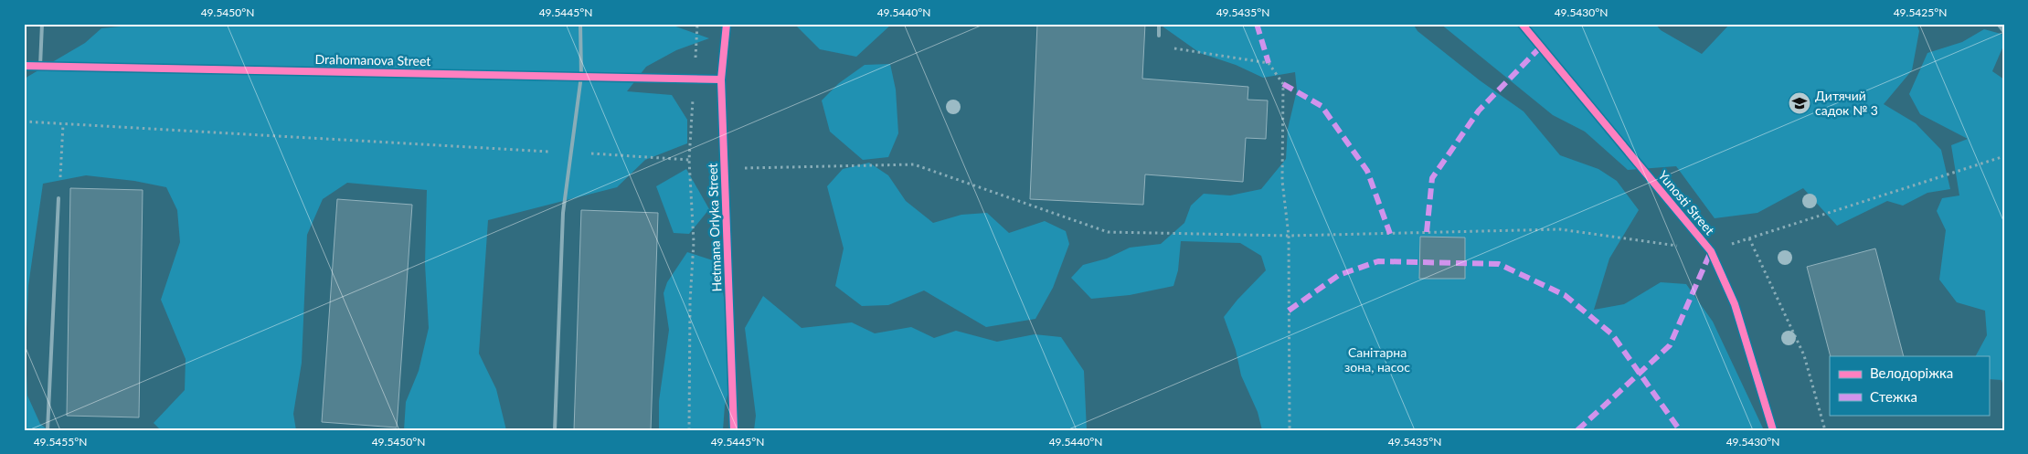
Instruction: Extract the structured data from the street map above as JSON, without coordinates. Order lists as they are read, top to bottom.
{
  "streets": {
    "street": ["Drahomanova Street", "Yunosti Street", "Hetmana Orlyka Street"]
  },
  "crossings": [
    ["Drahomanova Street", "Hetmana Orlyka Street"]
  ],
  "parks": ["Санітарна зона, насос"],
  "places": {
    "school or university": ["Дитячий садок № 3"]
  },
  "legend": ["Велодоріжка", "Стежка"],
  "coordinates": [
    "49.5450°N",
    "49.5445°N",
    "49.5440°N",
    "49.5435°N",
    "49.5430°N",
    "49.5425°N",
    "49.5455°N"
  ]
}
